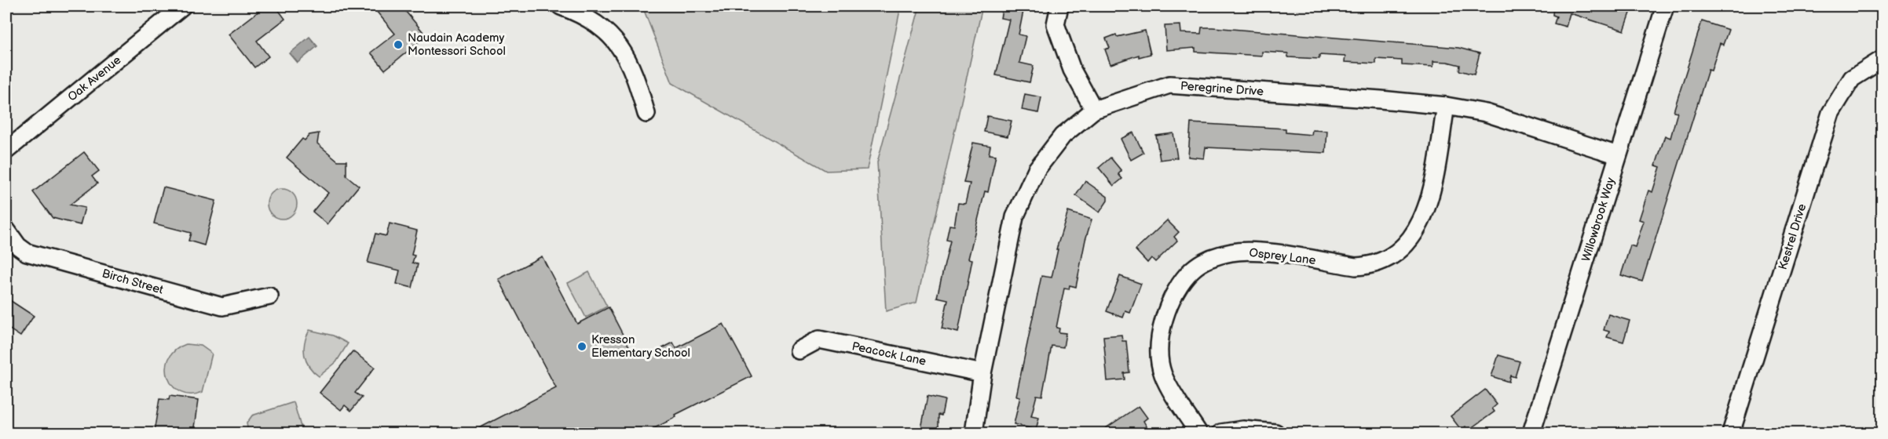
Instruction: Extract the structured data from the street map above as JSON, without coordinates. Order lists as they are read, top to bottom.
{
  "streets": {
    "street": [
      "Oak Avenue",
      "Peregrine Drive",
      "Willowbrook Way",
      "Kestrel Drive",
      "Osprey Lane",
      "Birch Street",
      "Peacock Lane"
    ]
  },
  "crossings": [
    ["Peregrine Drive", "Willowbrook Way"],
    ["Peregrine Drive", "Osprey Lane"],
    ["Peregrine Drive", "Peacock Lane"]
  ],
  "places": ["Naudain Academy Montessori School", "Kresson Elementary School"]
}
